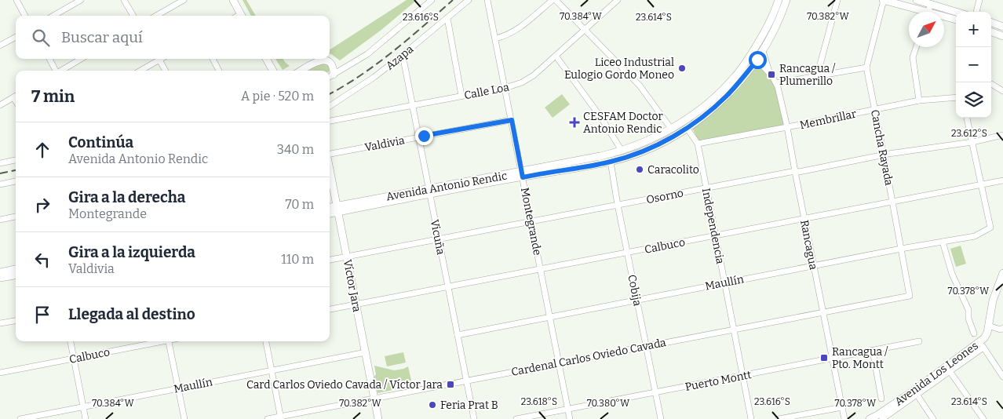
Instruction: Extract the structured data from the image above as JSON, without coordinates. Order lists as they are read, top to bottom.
{
  "streets": {
    "main road": ["Avenida Antonio Rendic", "Víctor Jara", "Avenida Los Leones"],
    "street": [
      "Azapa",
      "Calle Loa",
      "Membrillar",
      "Valdivia",
      "Cancha Rayada",
      "Osorno",
      "Montegrande",
      "Independencia",
      "Vicuña",
      "Rancagua",
      "Calbuco",
      "Maullín",
      "Cobija",
      "Cardenal Carlos Oviedo Cavada",
      "Puerto Montt"
    ]
  },
  "crossings": [
    ["Azapa", "Vicuña"],
    ["Calle Loa", "Montegrande"],
    ["Calle Loa", "Vicuña"],
    ["Membrillar", "Cancha Rayada"],
    ["Membrillar", "Independencia"],
    ["Membrillar", "Rancagua"],
    ["Valdivia", "Montegrande"],
    ["Valdivia", "Vicuña"],
    ["Cancha Rayada", "Osorno"],
    ["Cancha Rayada", "Calbuco"],
    ["Cancha Rayada", "Maullín"],
    ["Cancha Rayada", "Cardenal Carlos Oviedo Cavada"],
    ["Avenida Antonio Rendic", "Montegrande"],
    ["Avenida Antonio Rendic", "Independencia"],
    ["Avenida Antonio Rendic", "Vicuña"],
    ["Avenida Antonio Rendic", "Rancagua"],
    ["Avenida Antonio Rendic", "Víctor Jara"],
    ["Avenida Antonio Rendic", "Cobija"],
    ["Osorno", "Montegrande"],
    ["Osorno", "Independencia"],
    ["Osorno", "Vicuña"],
    ["Osorno", "Rancagua"],
    ["Osorno", "Víctor Jara"],
    ["Osorno", "Cobija"],
    ["Montegrande", "Calbuco"],
    ["Montegrande", "Maullín"],
    ["Montegrande", "Cardenal Carlos Oviedo Cavada"],
    ["Montegrande", "Puerto Montt"],
    ["Independencia", "Calbuco"],
    ["Independencia", "Maullín"],
    ["Independencia", "Cardenal Carlos Oviedo Cavada"],
    ["Independencia", "Puerto Montt"],
    ["Vicuña", "Calbuco"],
    ["Vicuña", "Maullín"],
    ["Vicuña", "Cardenal Carlos Oviedo Cavada"],
    ["Rancagua", "Calbuco"],
    ["Rancagua", "Maullín"],
    ["Rancagua", "Cardenal Carlos Oviedo Cavada"],
    ["Rancagua", "Puerto Montt"],
    ["Calbuco", "Maullín"],
    ["Calbuco", "Víctor Jara"],
    ["Calbuco", "Cobija"],
    ["Maullín", "Víctor Jara"],
    ["Maullín", "Cobija"],
    ["Víctor Jara", "Cardenal Carlos Oviedo Cavada"],
    ["Cobija", "Cardenal Carlos Oviedo Cavada"],
    ["Cobija", "Puerto Montt"]
  ],
  "places": {
    "other": ["Liceo Industrial Eulogio Gordo Moneo", "Caracolito", "Feria Prat B"],
    "transit": ["Rancagua / Plumerillo", "Rancagua / Pto. Montt", "Card Carlos Oviedo Cavada / Víctor Jara"],
    "health": ["CESFAM Doctor Antonio Rendic"]
  },
  "north": "top right",
  "page": {
    "map_buttons": ["+", "−"],
    "search": "Buscar aquí",
    "heading": ["7 min", "A pie · 520 m"],
    "list": [
      ["Continúa", "Avenida Antonio Rendic", "340 m"],
      ["Gira a la derecha", "Montegrande", "70 m"],
      ["Gira a la izquierda", "Valdivia", "110 m"],
      "Llegada al destino"
    ]
  },
  "coordinates": [
    "70.384°W",
    "70.382°W",
    "23.616°S",
    "23.614°S",
    "23.612°S",
    "70.378°W",
    "23.618°S",
    "70.380°W"
  ]
}
